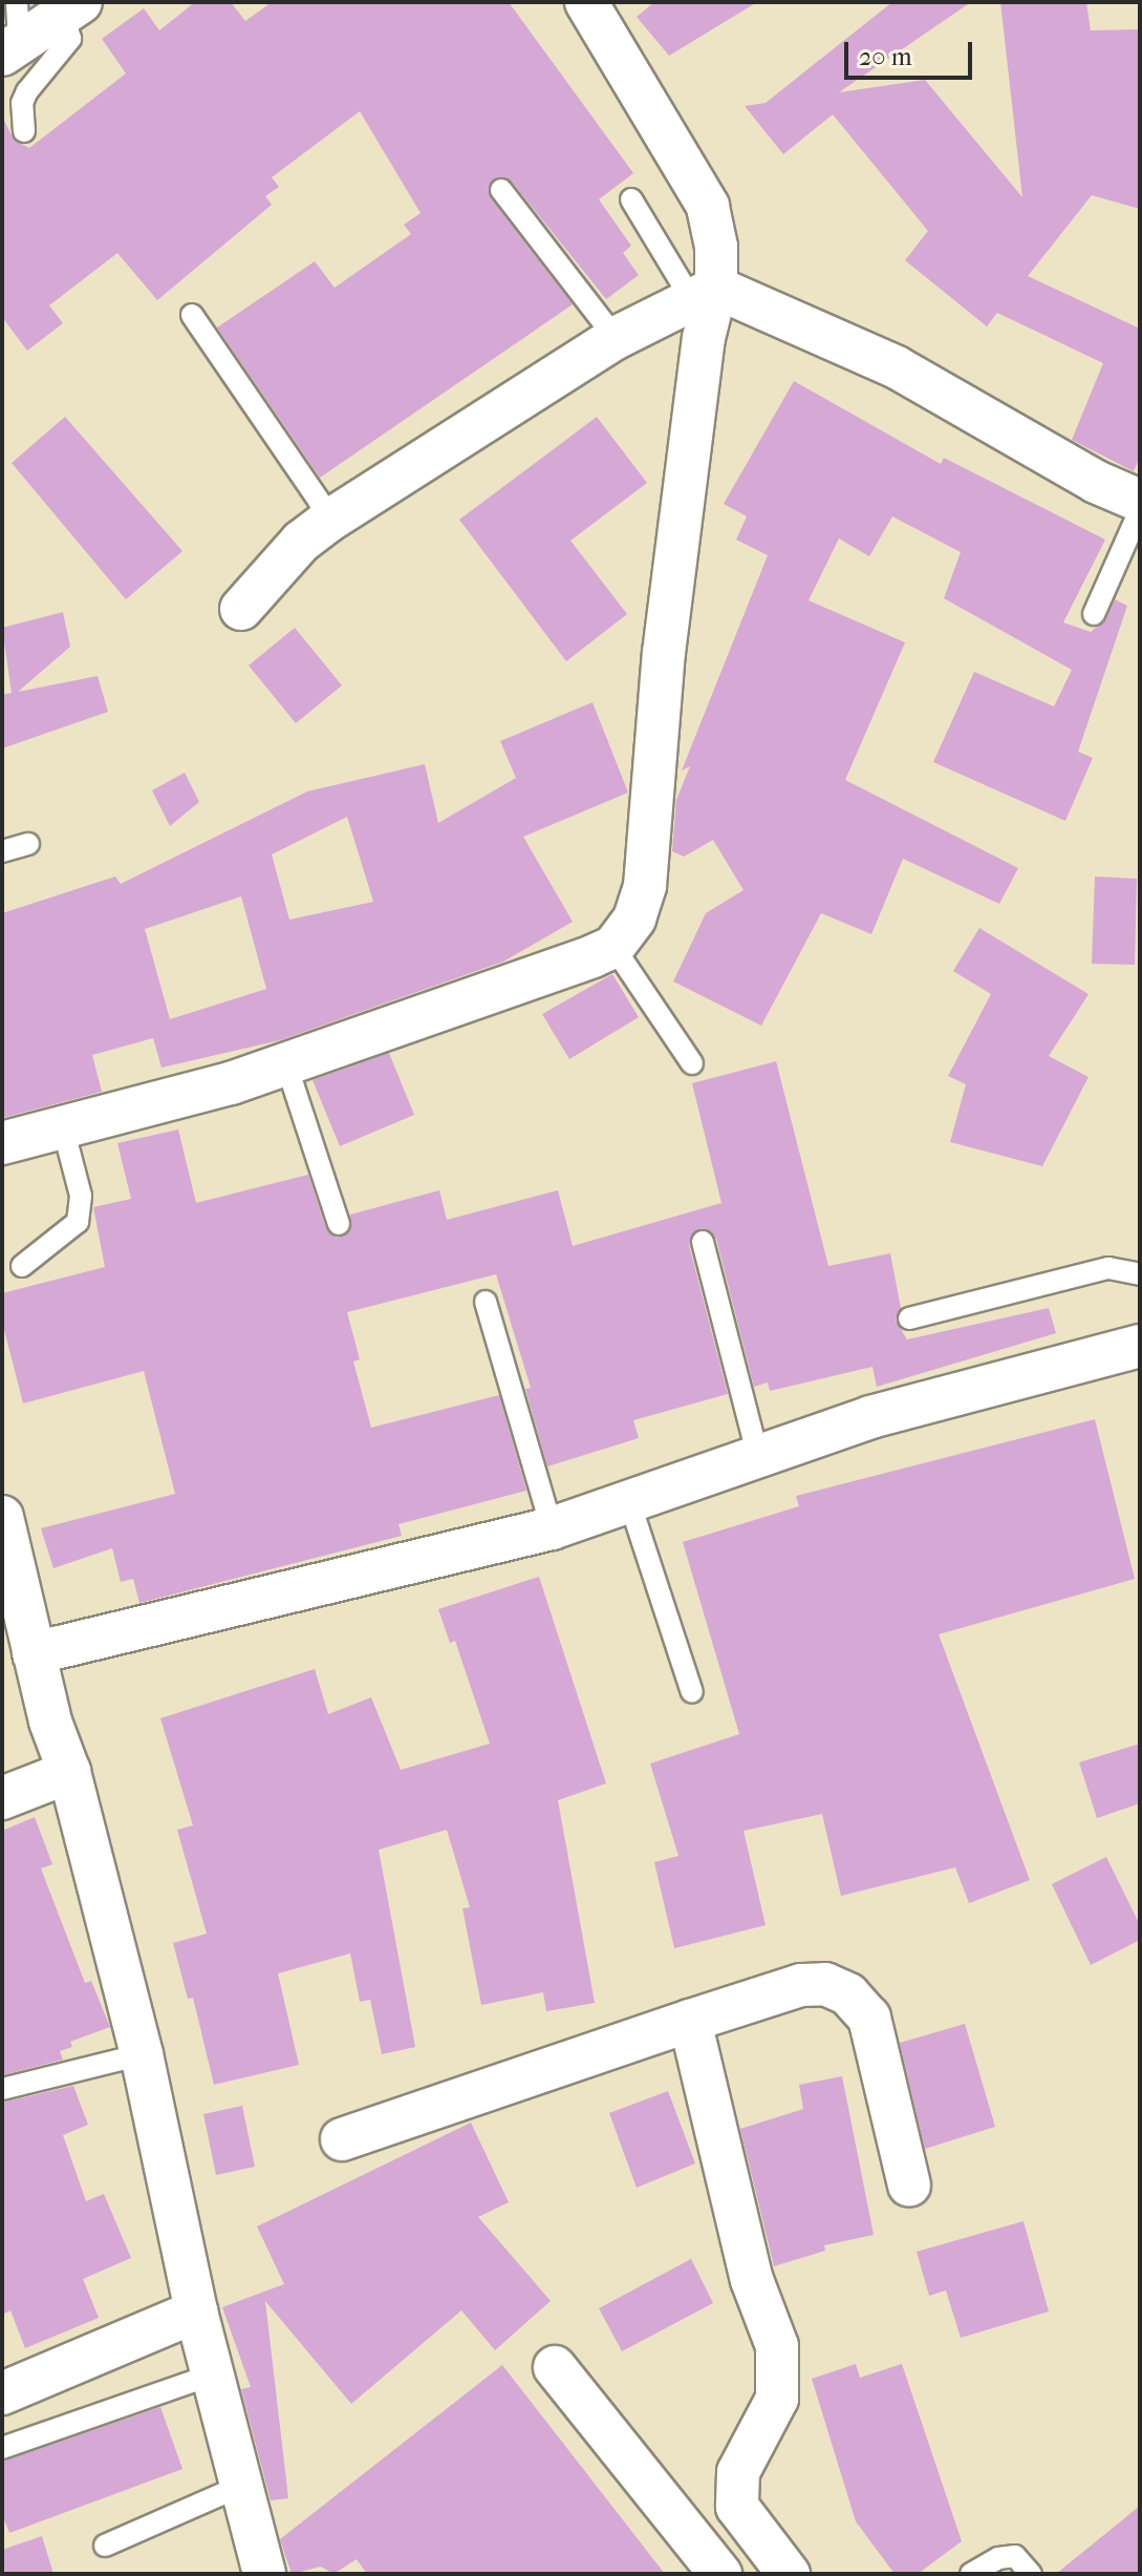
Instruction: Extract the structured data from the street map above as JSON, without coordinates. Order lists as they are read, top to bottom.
{
  "scale_bar": "20 m"
}
